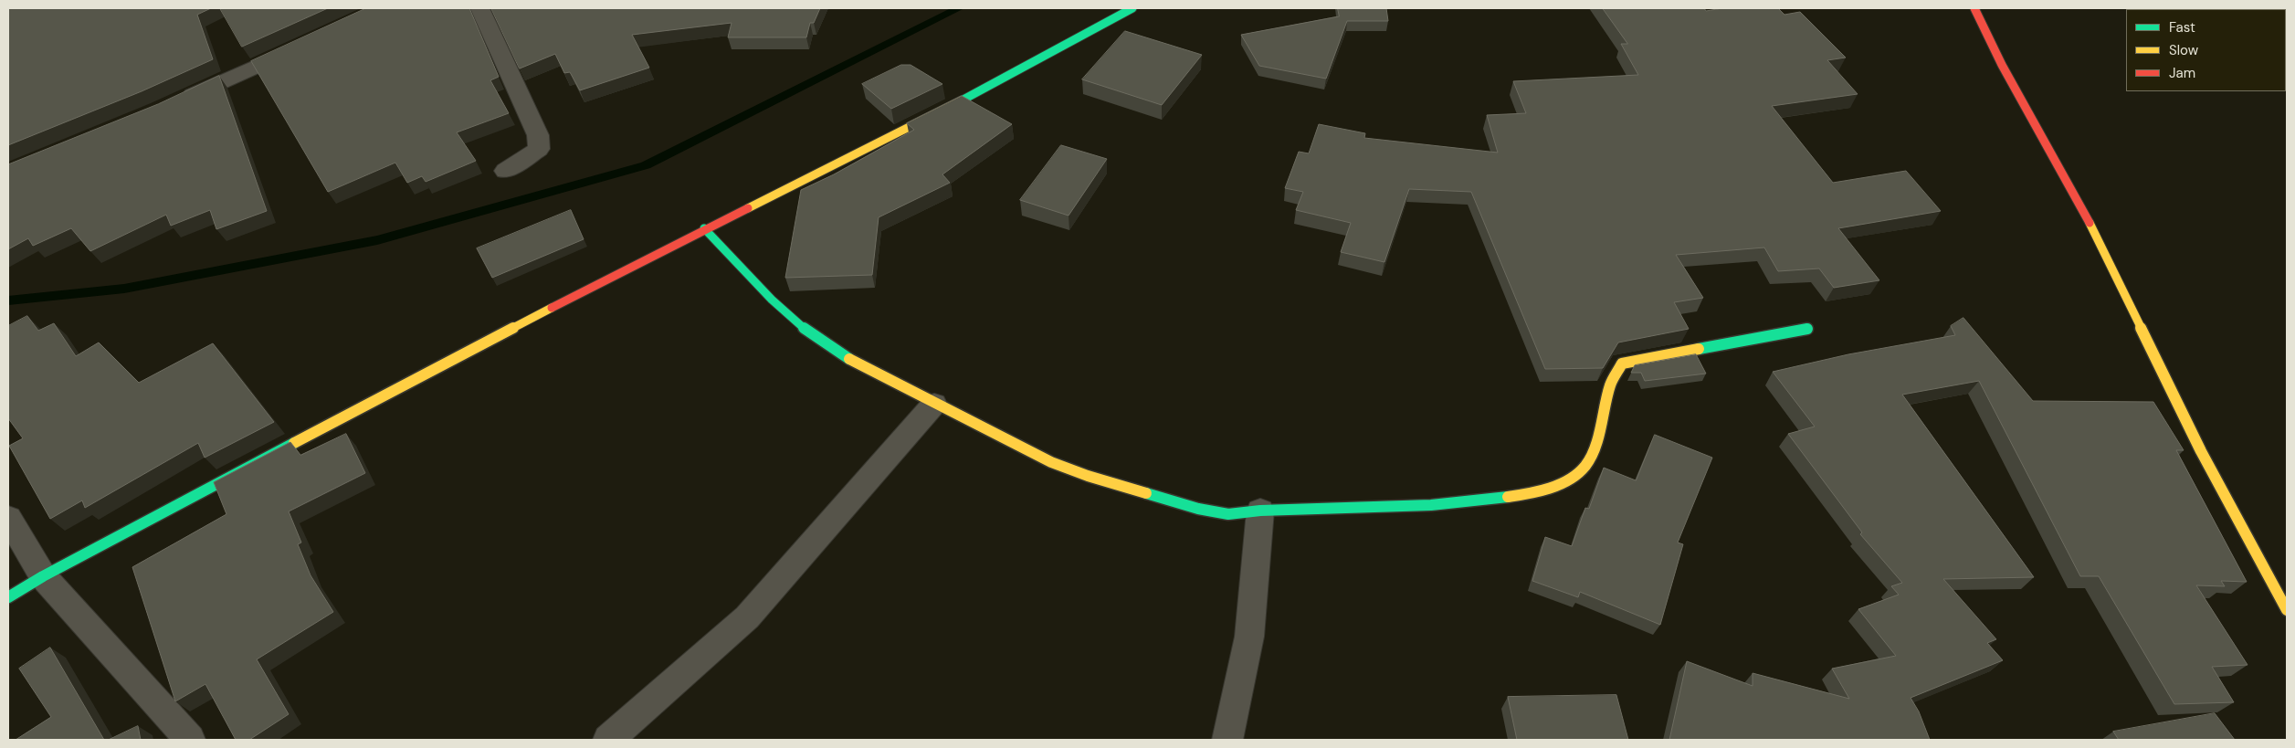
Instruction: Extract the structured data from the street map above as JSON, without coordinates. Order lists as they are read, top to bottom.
{
  "legend": ["Fast", "Slow", "Jam"]
}
